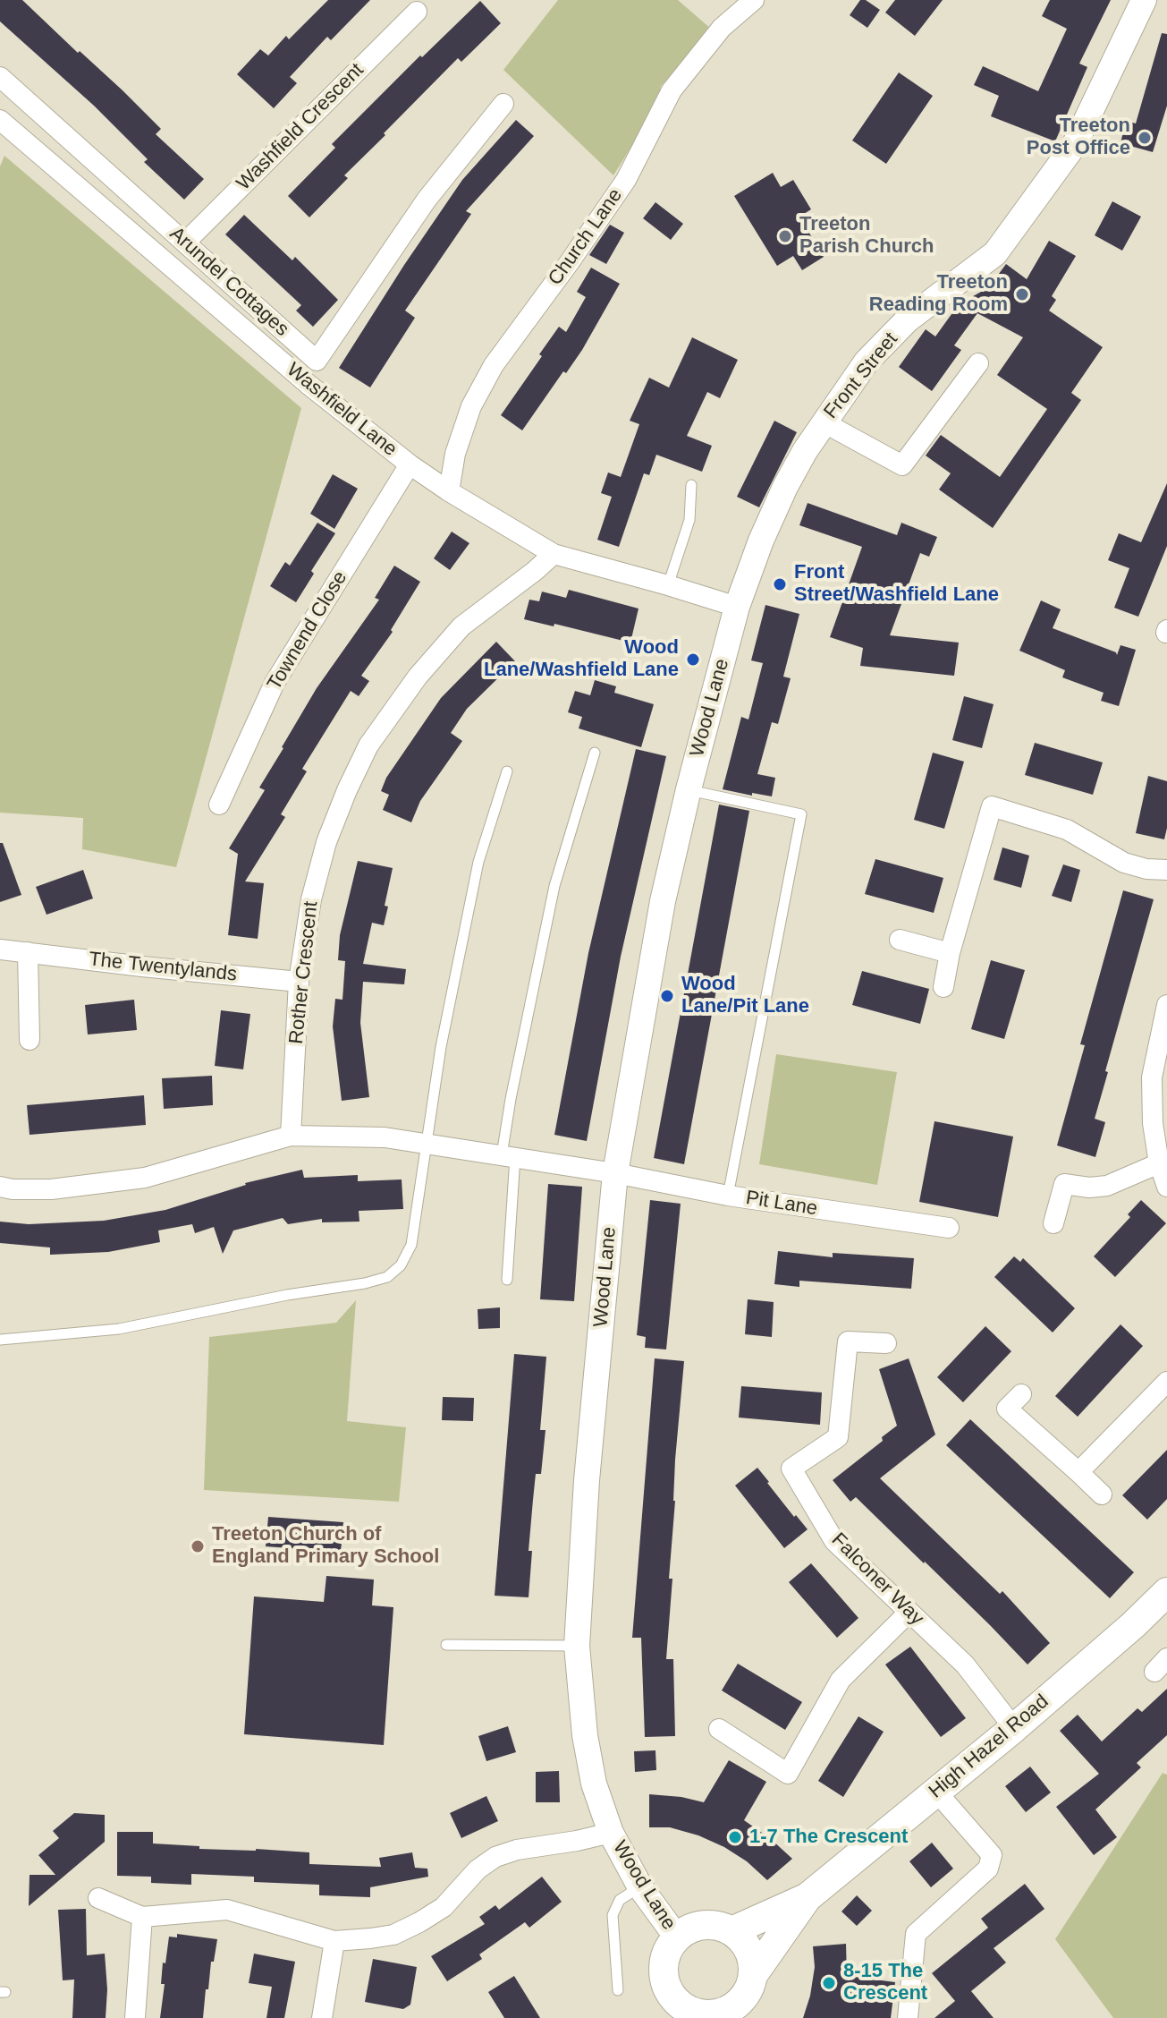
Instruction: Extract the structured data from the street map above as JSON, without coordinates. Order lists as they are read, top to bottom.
{
  "streets": {
    "main road": ["High Hazel Road"],
    "street": [
      "Washfield Crescent",
      "Church Lane",
      "Arundel Cottages",
      "Front Street",
      "Washfield Lane",
      "Townend Close",
      "Wood Lane",
      "The Twentylands",
      "Rother Crescent",
      "Pit Lane",
      "Falconer Way"
    ]
  },
  "crossings": [
    ["Washfield Crescent", "Arundel Cottages"],
    ["Church Lane", "Washfield Lane"],
    ["Front Street", "Washfield Lane"],
    ["Front Street", "Wood Lane"],
    ["Washfield Lane", "Townend Close"],
    ["Washfield Lane", "Wood Lane"],
    ["Washfield Lane", "Rother Crescent"],
    ["Wood Lane", "Pit Lane"],
    ["Wood Lane", "High Hazel Road"],
    ["The Twentylands", "Rother Crescent"],
    ["Falconer Way", "High Hazel Road"]
  ],
  "places": [
    "Treeton Post Office",
    "Treeton Parish Church",
    "Treeton Reading Room",
    "Front Street/Washfield Lane",
    "Wood Lane/Washfield Lane",
    "Wood Lane/Pit Lane",
    "Treeton Church of England Primary School",
    "1-7 The Crescent",
    "8-15 The Crescent"
  ]
}
